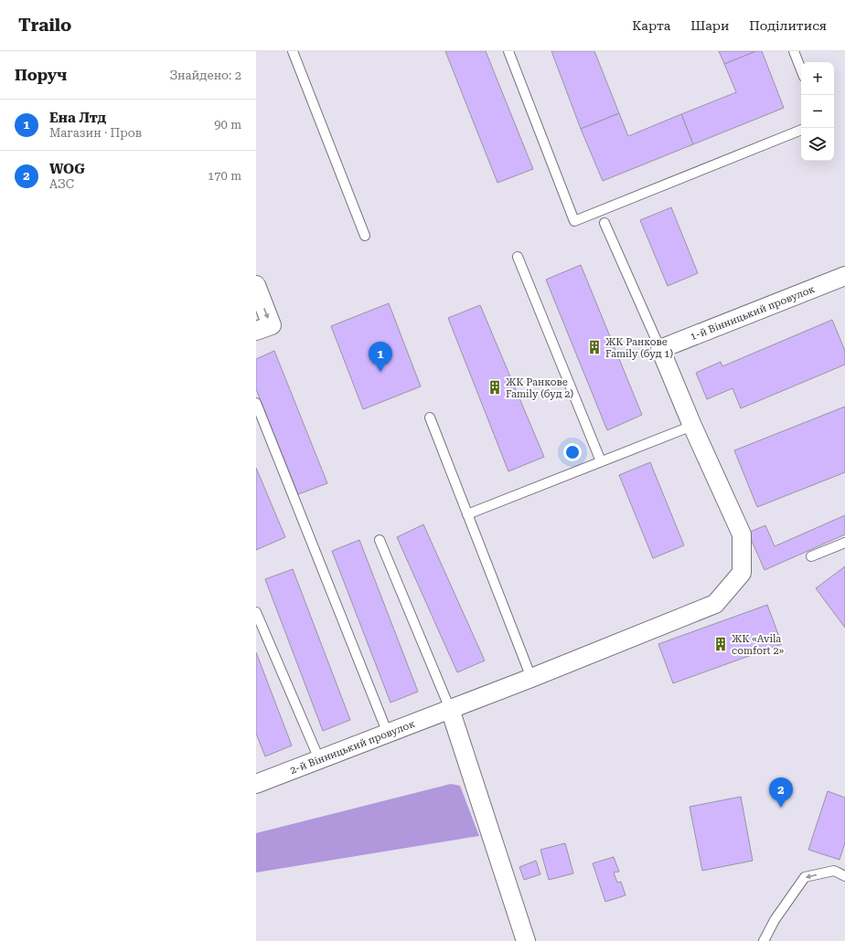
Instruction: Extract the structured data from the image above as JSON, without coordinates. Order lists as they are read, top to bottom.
{
  "streets": {
    "street": ["1-й Вінницький провулок", "2-й Вінницький провулок"]
  },
  "crossings": [
    ["1-й Вінницький провулок", "2-й Вінницький провулок"]
  ],
  "places": {
    "building": ["ЖК Ранкове Family (буд 1)", "ЖК Ранкове Family (буд 2)", "ЖК «Avila comfort 2»"]
  },
  "page": {
    "header": "Trailo",
    "nav": ["Карта", "Шари", "Поділитися"],
    "heading": ["Поруч", "Знайдено: 2"],
    "map_buttons": ["+", "−"],
    "list": [
      {
        "mark": "1",
        "name": "Ена Лтд",
        "note": "Магазин · Пров",
        "value": "90 m"
      },
      {
        "mark": "2",
        "name": "WOG",
        "note": "АЗС",
        "value": "170 m"
      }
    ],
    "pins": ["1", "2"]
  }
}
